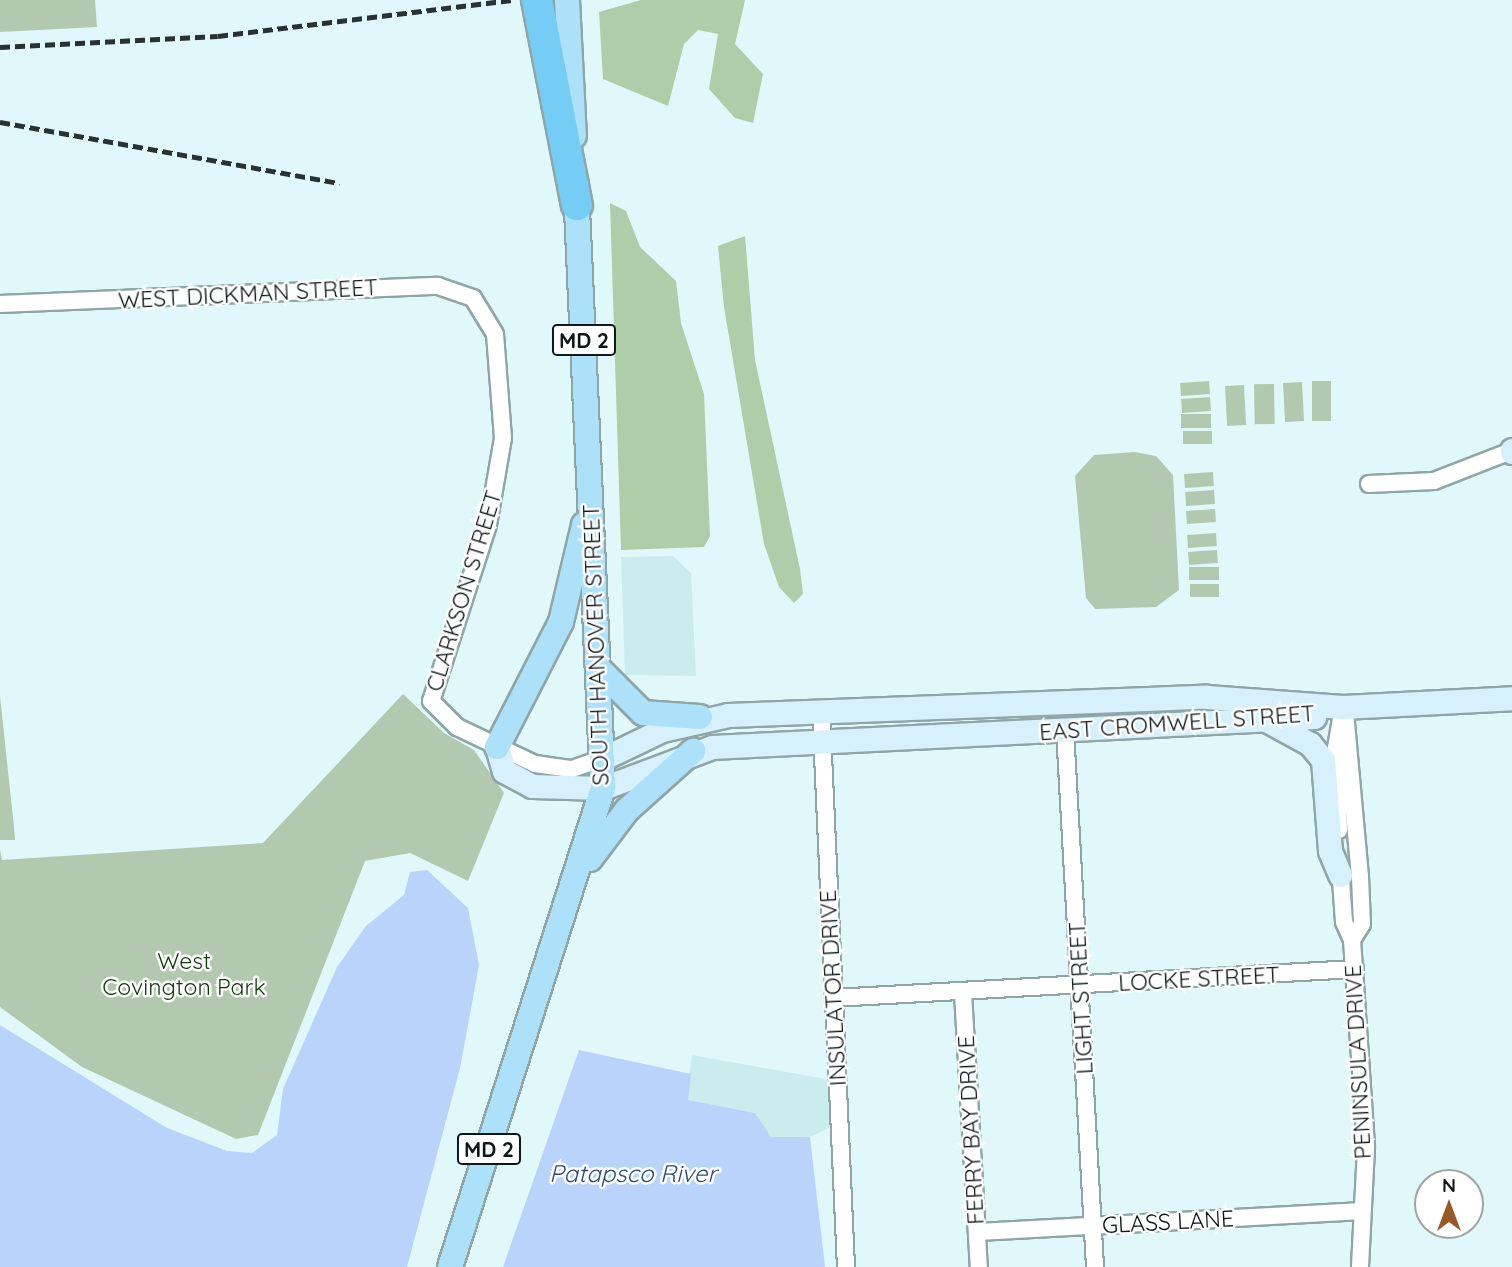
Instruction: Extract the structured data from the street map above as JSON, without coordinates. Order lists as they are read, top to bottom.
{
  "streets": {
    "main road": ["MD 2", "SOUTH HANOVER STREET"],
    "street": [
      "WEST DICKMAN STREET",
      "CLARKSON STREET",
      "EAST CROMWELL STREET",
      "LOCKE STREET",
      "INSULATOR DRIVE",
      "LIGHT STREET",
      "PENINSULA DRIVE",
      "FERRY BAY DRIVE",
      "GLASS LANE"
    ]
  },
  "crossings": [
    ["WEST DICKMAN STREET", "CLARKSON STREET"],
    ["SOUTH HANOVER STREET", "EAST CROMWELL STREET"],
    ["EAST CROMWELL STREET", "INSULATOR DRIVE"],
    ["EAST CROMWELL STREET", "LIGHT STREET"],
    ["EAST CROMWELL STREET", "PENINSULA DRIVE"],
    ["LOCKE STREET", "INSULATOR DRIVE"],
    ["LOCKE STREET", "LIGHT STREET"],
    ["LOCKE STREET", "PENINSULA DRIVE"],
    ["LOCKE STREET", "FERRY BAY DRIVE"],
    ["LIGHT STREET", "GLASS LANE"],
    ["PENINSULA DRIVE", "GLASS LANE"],
    ["FERRY BAY DRIVE", "GLASS LANE"]
  ],
  "water": ["Patapsco River"],
  "parks": ["West Covington Park"],
  "north": "top"
}
